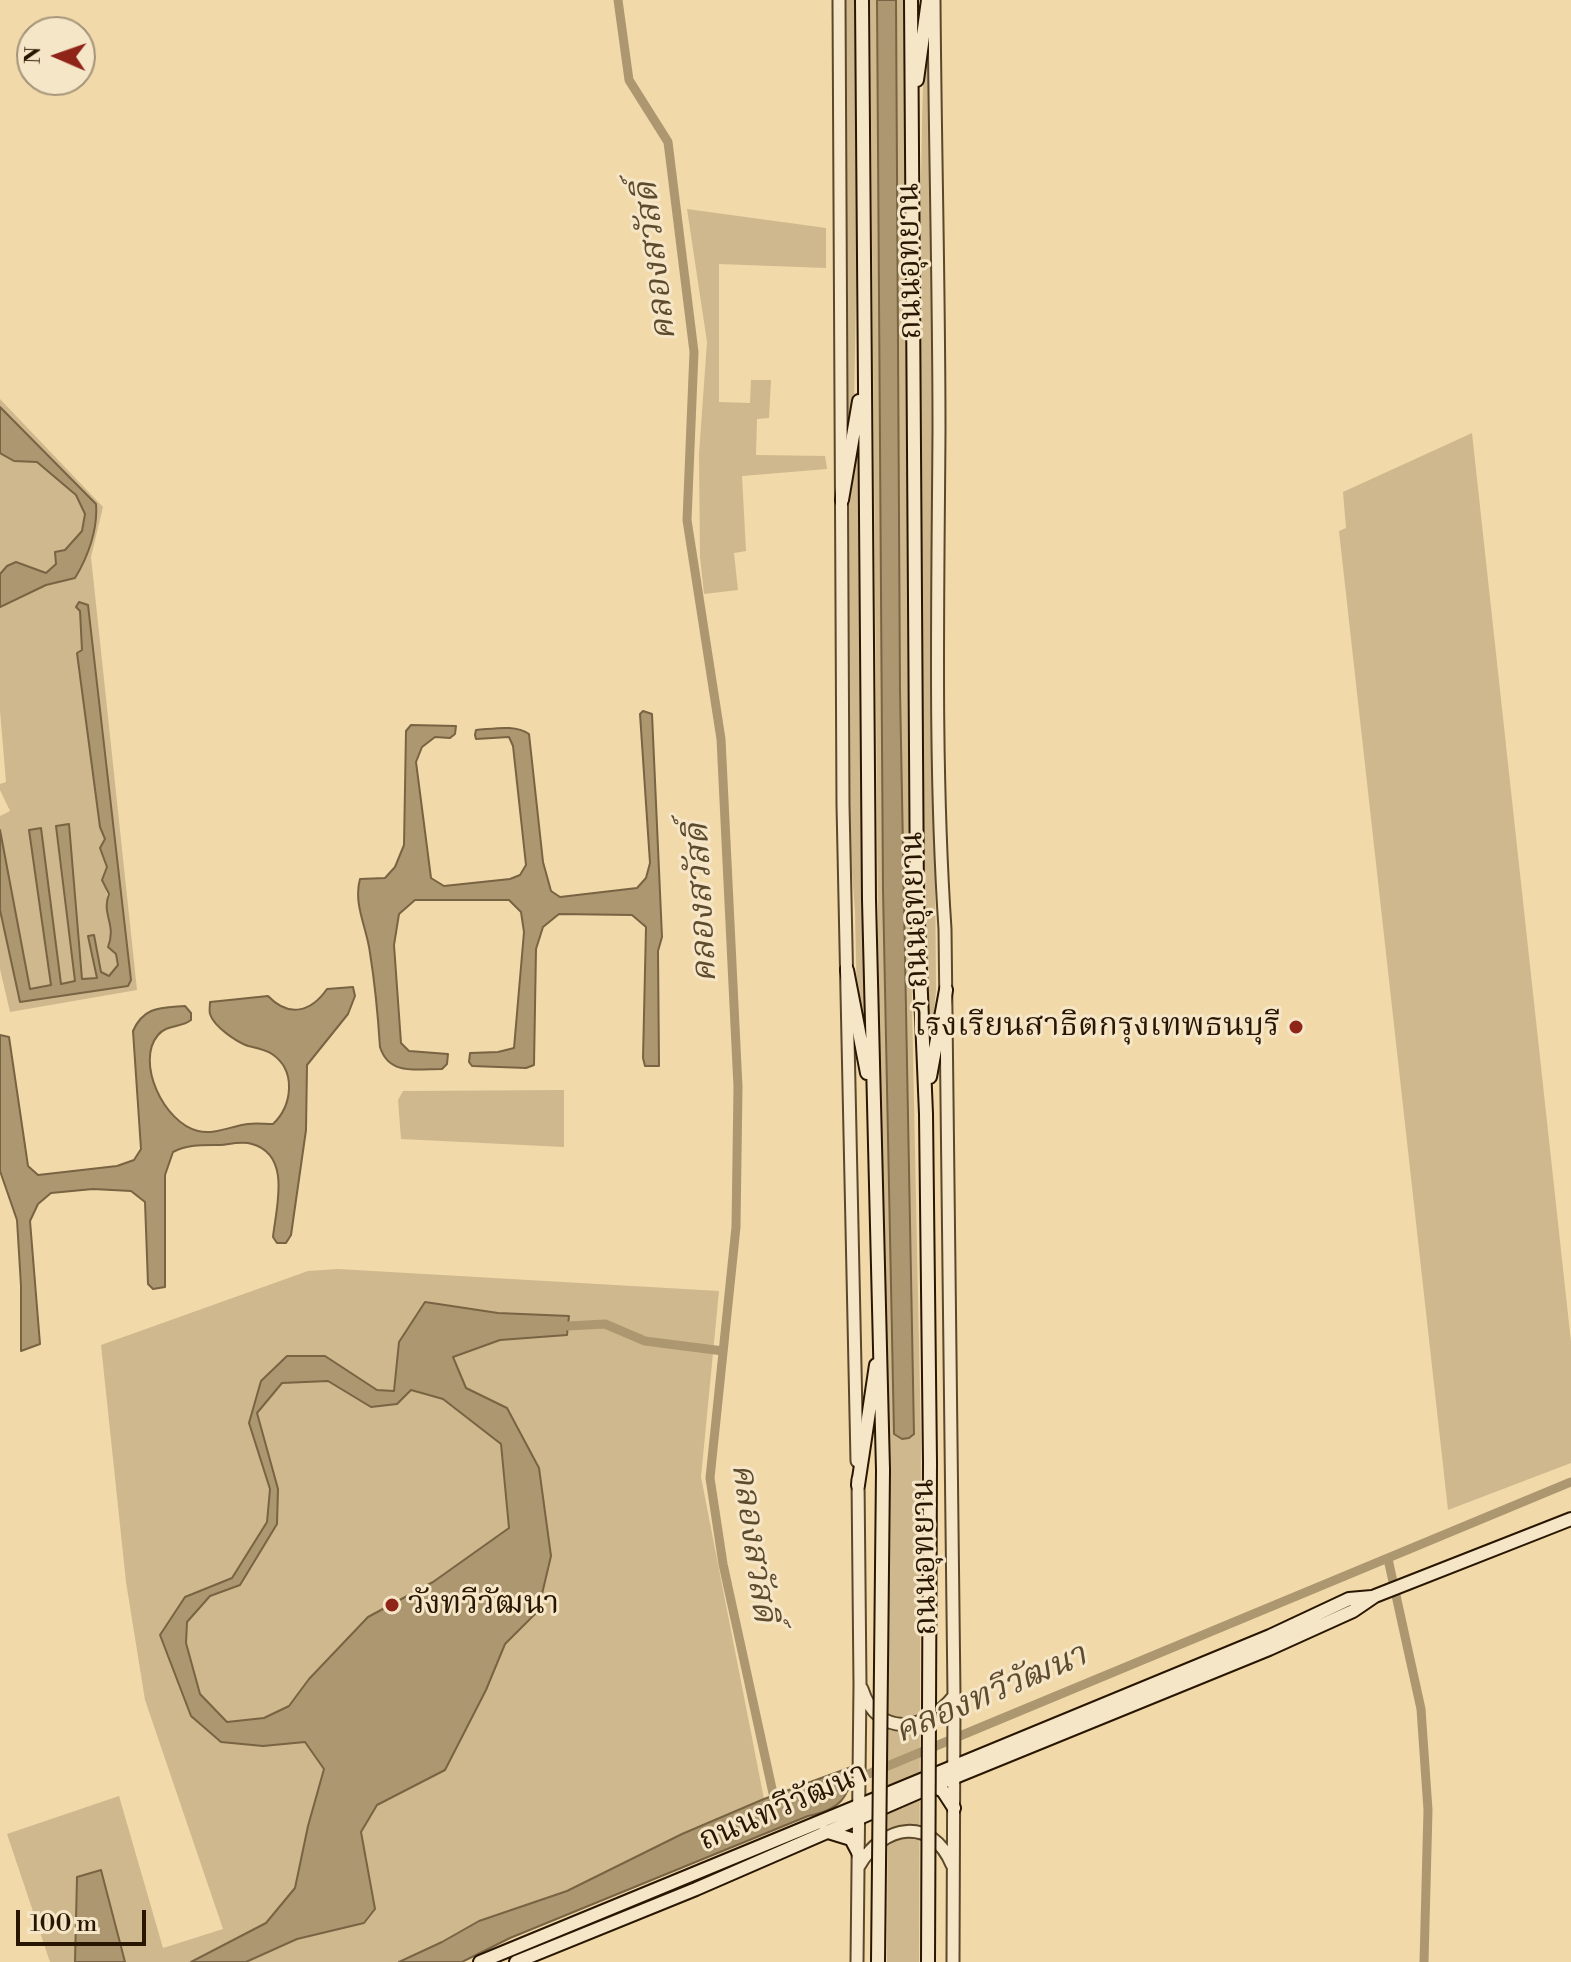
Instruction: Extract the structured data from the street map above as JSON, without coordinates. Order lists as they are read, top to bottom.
{
  "streets": {
    "main road": ["ถนนอุทยาน", "ถนนทวีวัฒนา"]
  },
  "crossings": [
    ["ถนนอุทยาน", "ถนนทวีวัฒนา"]
  ],
  "water": ["คลองสวัสดิ์", "คลองทวีวัฒนา"],
  "places": ["โรงเรียนสาธิตกรุงเทพธนบุรี", "วังทวีวัฒนา"],
  "scale_bar": "100 m",
  "north": "left"
}
